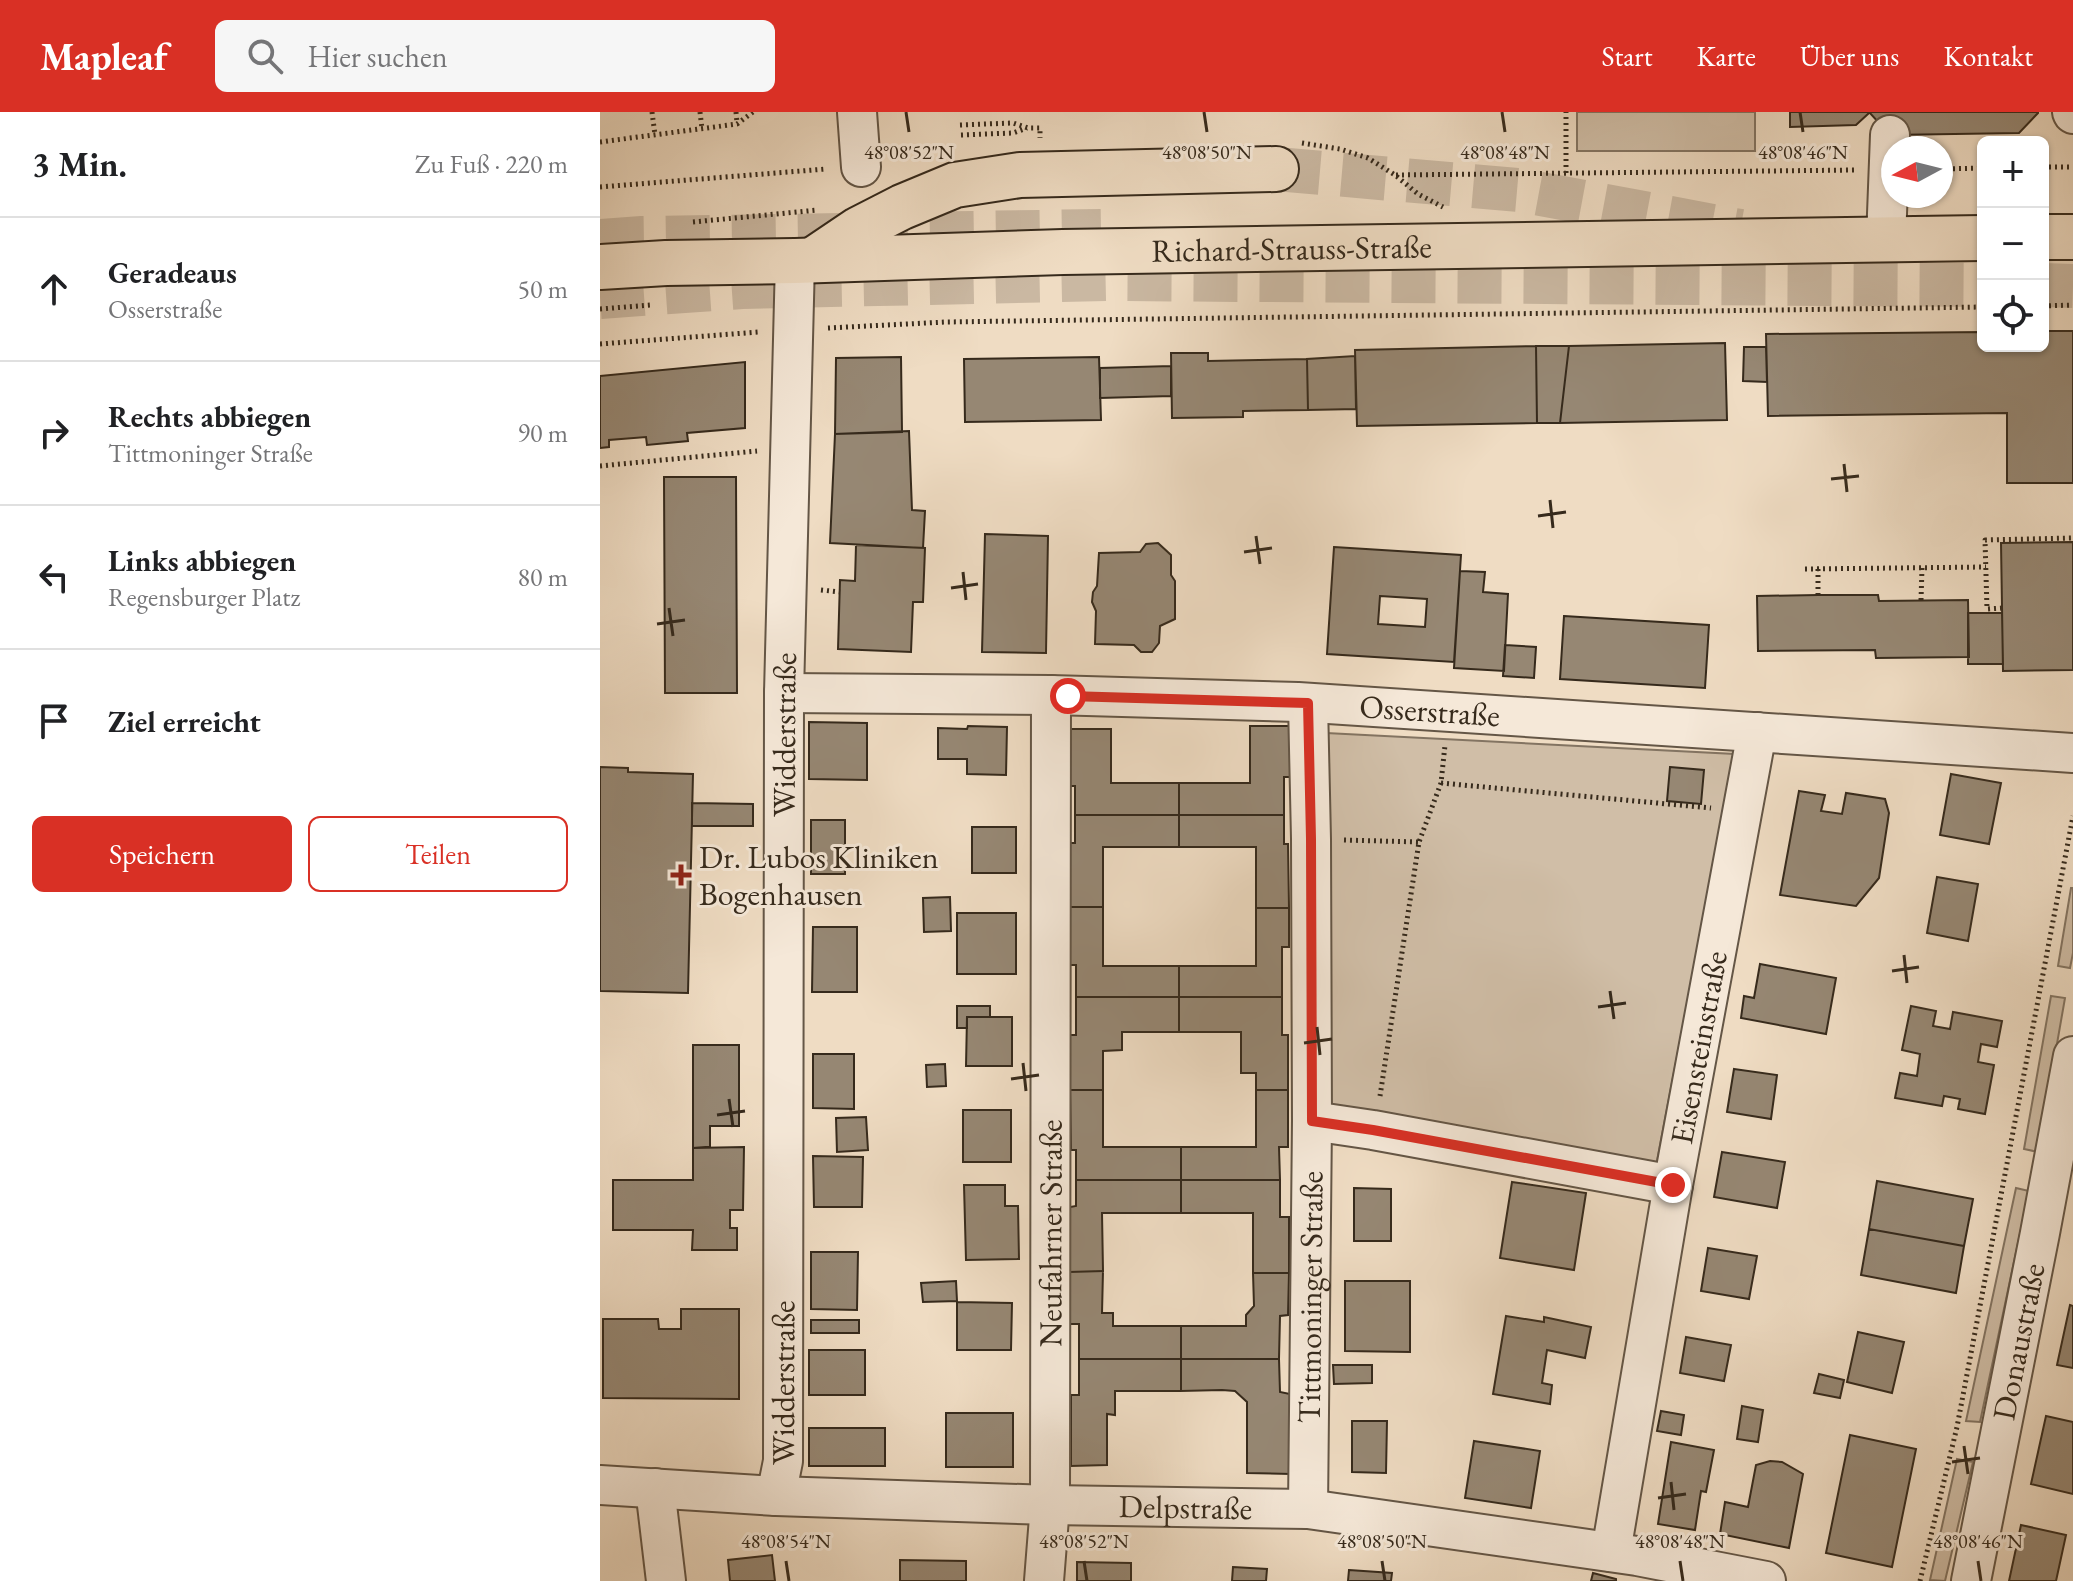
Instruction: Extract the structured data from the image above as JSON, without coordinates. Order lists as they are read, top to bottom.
{
  "streets": {
    "main road": ["Richard-Strauss-Straße"],
    "street": [
      "Osserstraße",
      "Widderstraße",
      "Eisensteinstraße",
      "Neufahrner Straße",
      "Tittmoninger Straße",
      "Donaustraße",
      "Delpstraße"
    ]
  },
  "crossings": [
    ["Richard-Strauss-Straße", "Widderstraße"],
    ["Osserstraße", "Widderstraße"],
    ["Osserstraße", "Eisensteinstraße"],
    ["Osserstraße", "Neufahrner Straße"],
    ["Osserstraße", "Tittmoninger Straße"],
    ["Widderstraße", "Delpstraße"],
    ["Eisensteinstraße", "Delpstraße"],
    ["Neufahrner Straße", "Delpstraße"],
    ["Tittmoninger Straße", "Delpstraße"]
  ],
  "places": {
    "health": ["Dr. Lubos Kliniken Bogenhausen"]
  },
  "north": "left",
  "page": {
    "header": "Mapleaf",
    "search": "Hier suchen",
    "nav": [
      "Start",
      "Karte",
      "Über uns",
      "Kontakt"
    ],
    "heading": ["3 Min.", "Zu Fuß · 220 m"],
    "map_buttons": ["+", "−"],
    "list": [
      ["Geradeaus", "Osserstraße", "50 m"],
      ["Rechts abbiegen", "Tittmoninger Straße", "90 m"],
      ["Links abbiegen", "Regensburger Platz", "80 m"],
      "Ziel erreicht"
    ],
    "buttons": ["Speichern", "Teilen"]
  },
  "coordinates": [
    "48°08'52\"N",
    "48°08'50\"N",
    "48°08'48\"N",
    "48°08'46\"N",
    "48°08'54\"N"
  ]
}
